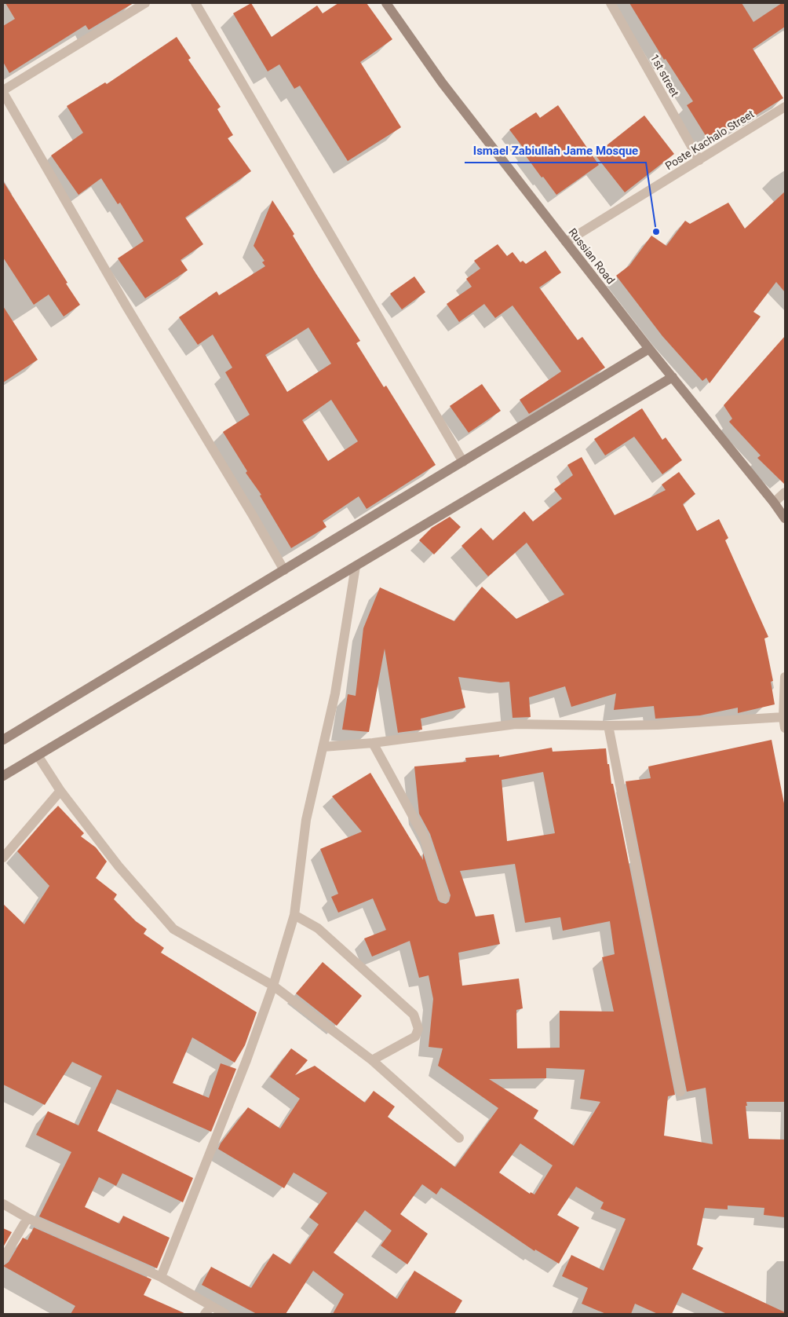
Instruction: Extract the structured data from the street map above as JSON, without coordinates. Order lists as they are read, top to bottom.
{
  "streets": {
    "main road": ["Russian Road"],
    "street": ["1st street", "Poste Kachalo Street"]
  },
  "crossings": [
    ["1st street", "Poste Kachalo Street"],
    ["Poste Kachalo Street", "Russian Road"]
  ],
  "places": ["Ismael Zabiullah Jame Mosque"]
}
